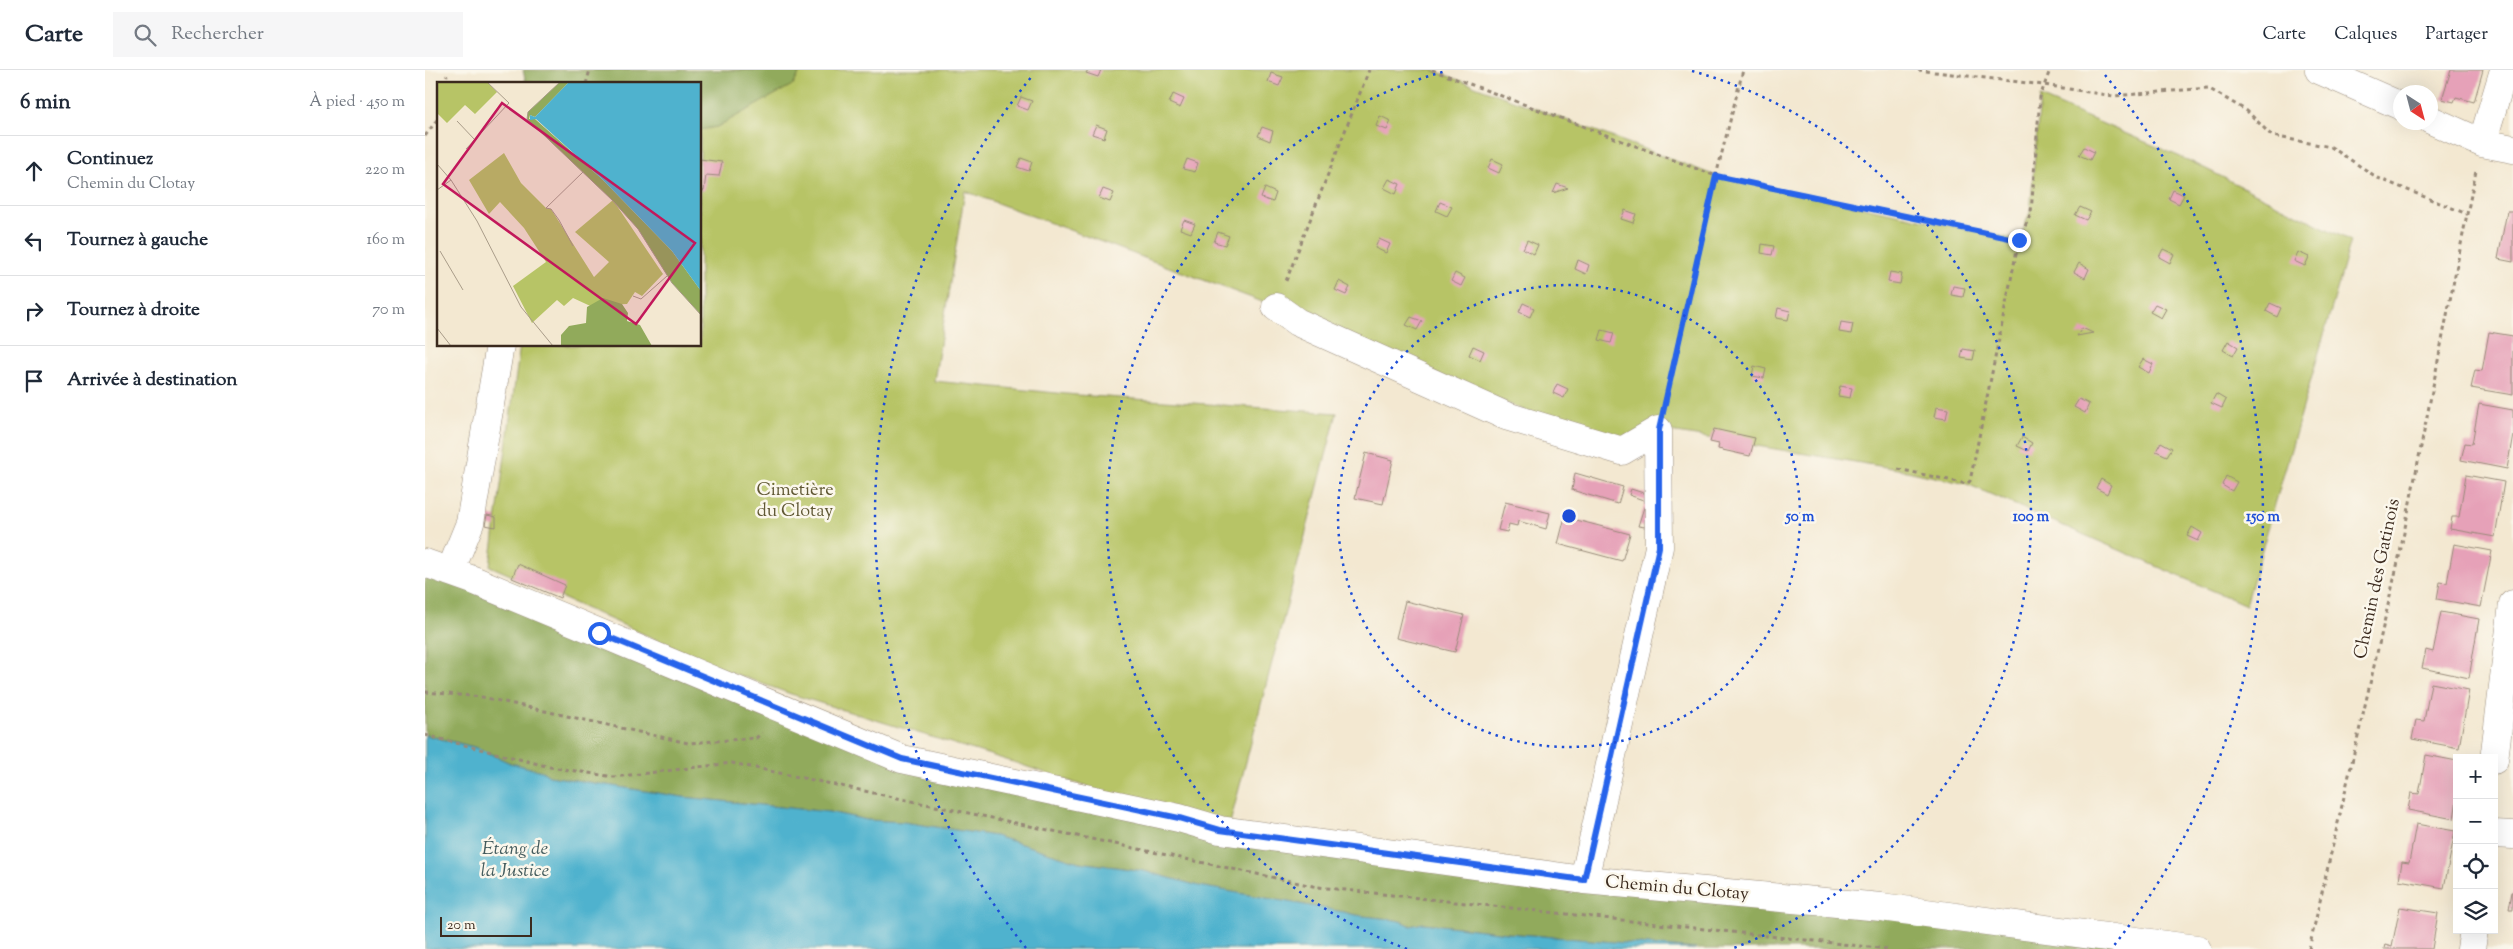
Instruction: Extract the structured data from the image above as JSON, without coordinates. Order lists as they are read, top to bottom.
{
  "streets": {
    "street": ["Chemin du Clotay"],
    "path": ["Chemin des Gatinois"]
  },
  "water": ["Étang de la Justice"],
  "parks": ["Cimetière du Clotay"],
  "scale_bar": "20 m",
  "north": "bottom right",
  "page": {
    "header": "Carte",
    "search": "Rechercher",
    "nav": ["Carte", "Calques", "Partager"],
    "heading": ["6 min", "À pied · 450 m"],
    "list": [
      ["Continuez", "Chemin du Clotay", "220 m"],
      ["Tournez à gauche", "160 m"],
      ["Tournez à droite", "70 m"],
      "Arrivée à destination"
    ],
    "map_buttons": ["+", "−"],
    "scale": "20 m"
  },
  "rings": ["50 m", "100 m", "150 m"]
}
